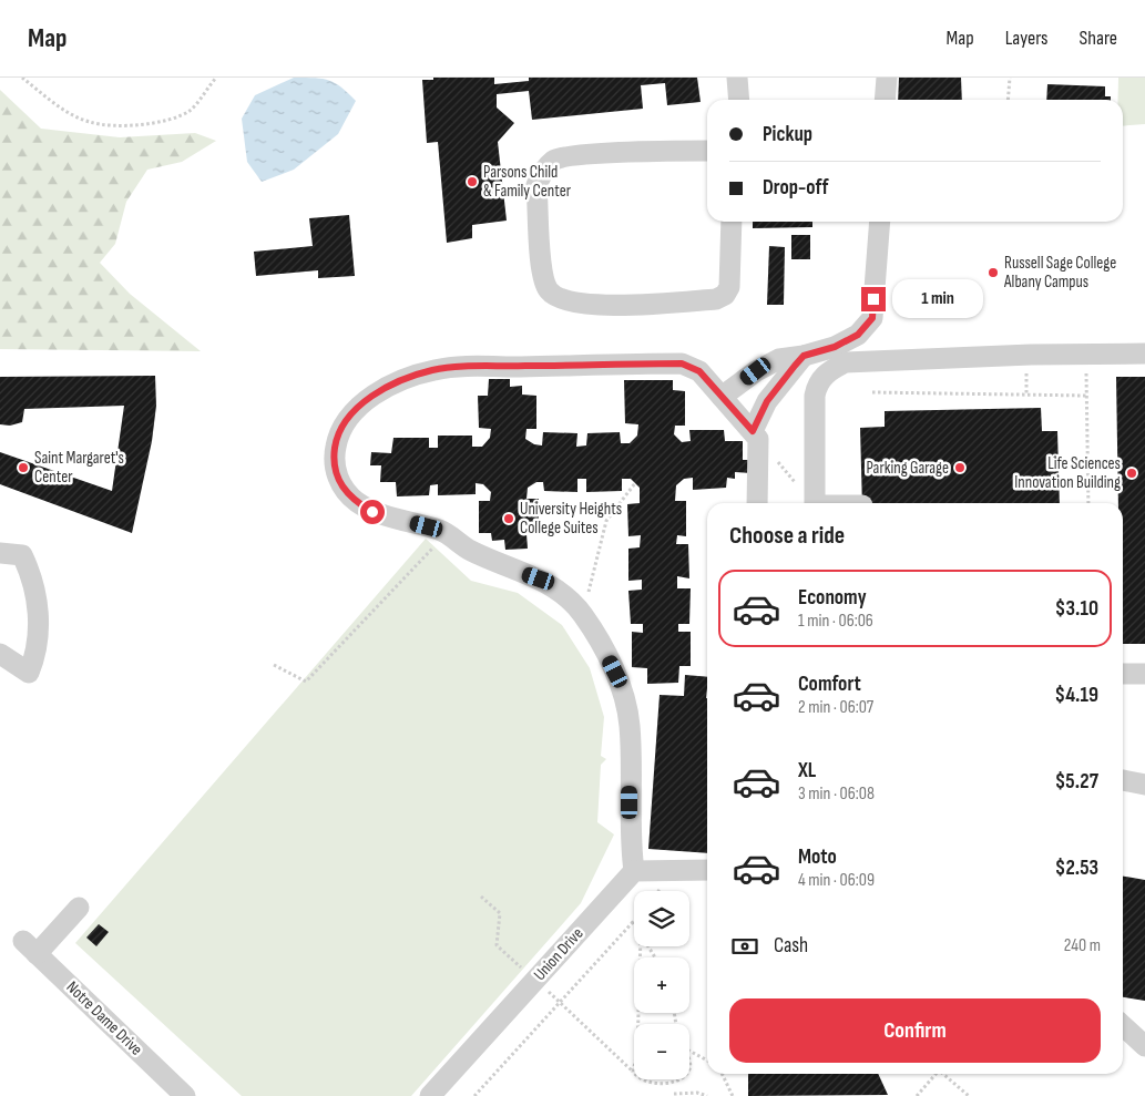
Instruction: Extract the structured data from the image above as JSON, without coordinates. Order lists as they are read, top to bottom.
{
  "streets": {
    "street": ["Union Drive", "Notre Dame Drive"]
  },
  "places": [
    "Parsons Child & Family Center",
    "Russell Sage College Albany Campus",
    "Saint Margaret's Center",
    "Parking Garage",
    "Life Sciences Innovation Building",
    "University Heights College Suites"
  ],
  "page": {
    "header": "Map",
    "nav": ["Map", "Layers", "Share"],
    "banner": ["Pickup", "Drop-off"],
    "bubble": "1 min",
    "heading": "Choose a ride",
    "list": [
      {
        "name": "Economy",
        "note": "1 min · 06:06",
        "value": "$3.10"
      },
      {
        "name": "Comfort",
        "note": "2 min · 06:07",
        "value": "$4.19"
      },
      {
        "name": "XL",
        "note": "3 min · 06:08",
        "value": "$5.27"
      },
      {
        "name": "Moto",
        "note": "4 min · 06:09",
        "value": "$2.53"
      }
    ],
    "map_buttons": ["+", "−"],
    "pay": ["Cash", "240 m"],
    "buttons": "Confirm"
  }
}
